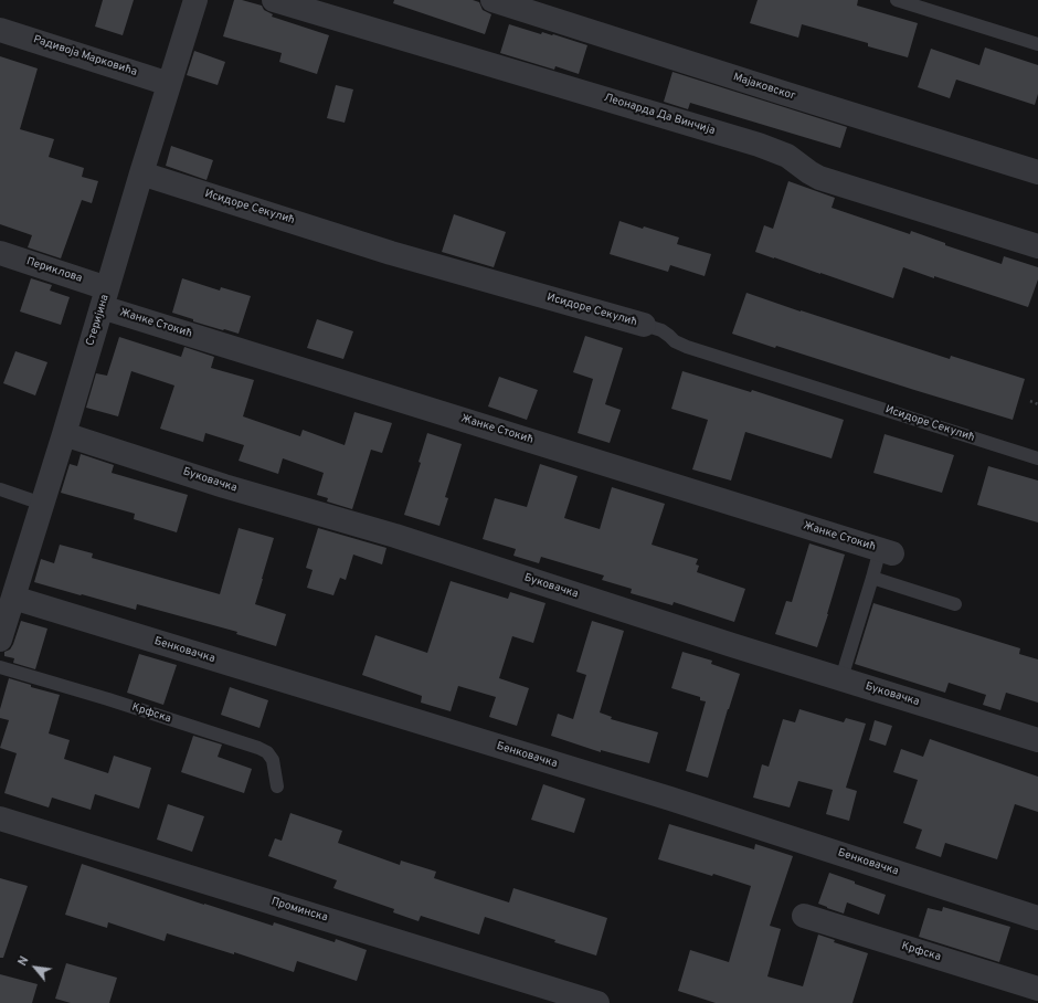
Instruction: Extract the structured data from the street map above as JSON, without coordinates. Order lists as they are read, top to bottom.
{
  "streets": {
    "street": [
      "Радивоја Марковића",
      "Мајаковског",
      "Леонарда Да Винчија",
      "Исидоре Секулић",
      "Периклова",
      "Стеријина",
      "Жанке Стокић",
      "Буковачка",
      "Бенковачка",
      "Крфска",
      "Проминска"
    ]
  },
  "crossings": [
    ["Радивоја Марковића", "Стеријина"],
    ["Исидоре Секулић", "Стеријина"],
    ["Периклова", "Стеријина"],
    ["Периклова", "Жанке Стокић"],
    ["Стеријина", "Жанке Стокић"],
    ["Стеријина", "Буковачка"],
    ["Стеријина", "Бенковачка"]
  ],
  "north": "top left"
}
